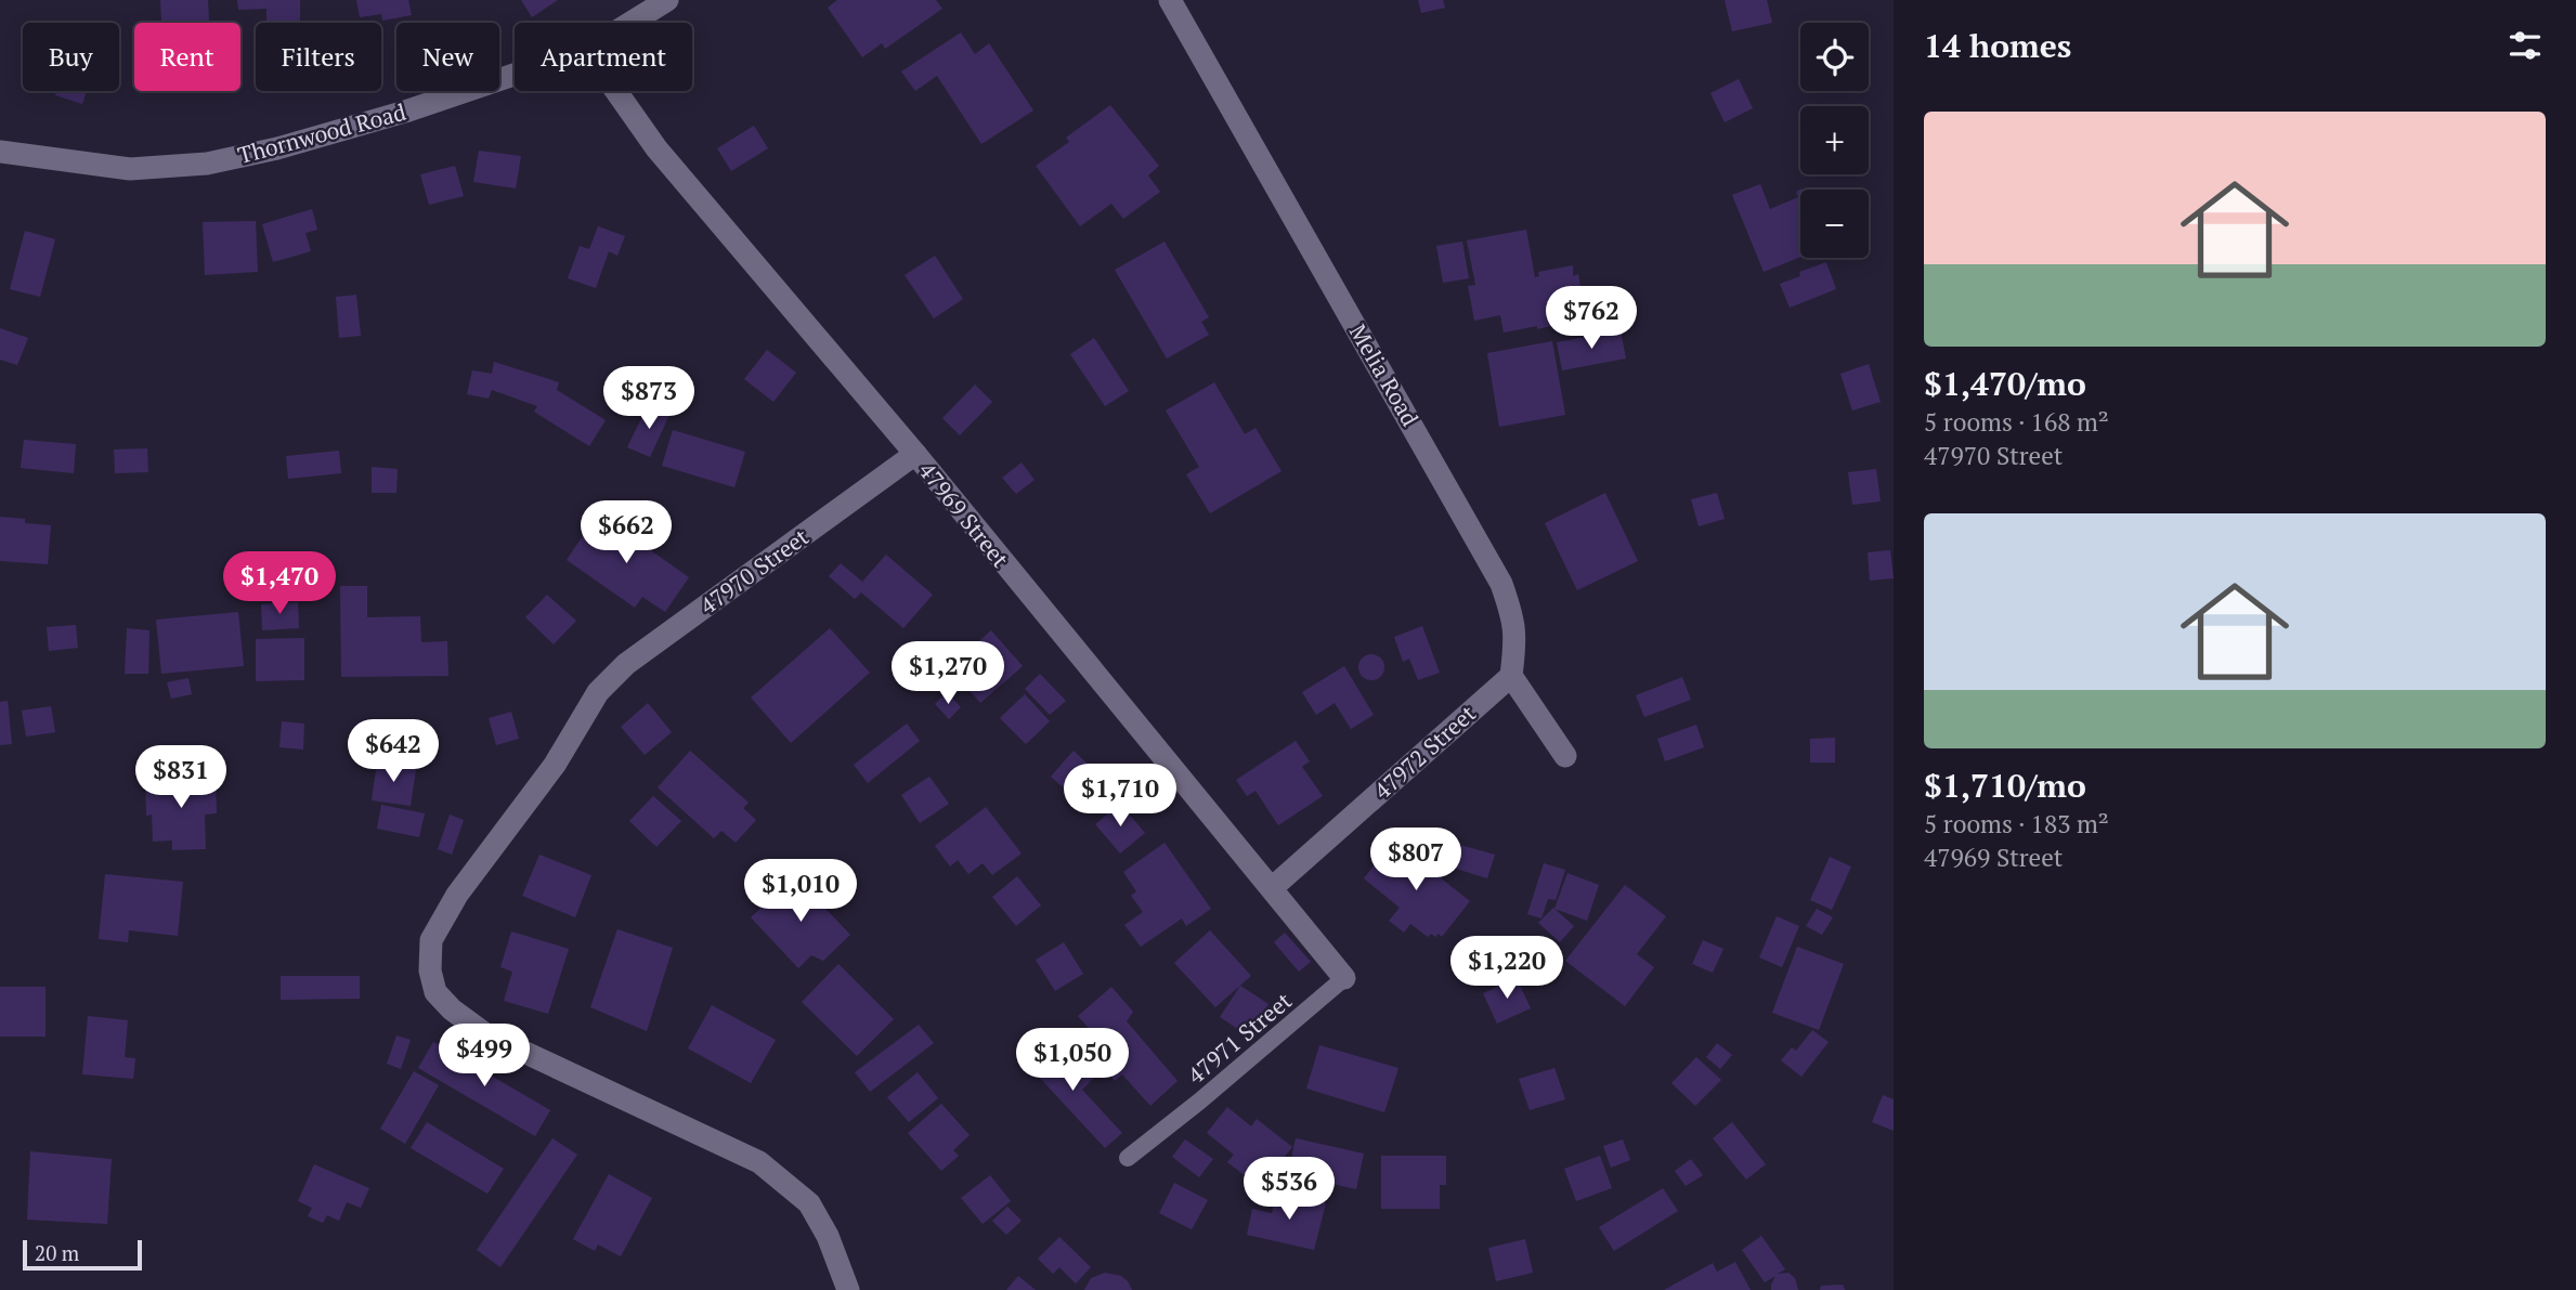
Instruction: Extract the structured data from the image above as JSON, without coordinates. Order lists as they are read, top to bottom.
{
  "streets": {
    "street": [
      "Thornwood Road",
      "Melia Road",
      "47969 Street",
      "47970 Street",
      "47972 Street"
    ],
    "lane": ["47971 Street"]
  },
  "crossings": [
    ["Melia Road", "47972 Street"],
    ["47969 Street", "47970 Street"],
    ["47969 Street", "47972 Street"],
    ["47969 Street", "47971 Street"]
  ],
  "scale_bar": "20 m",
  "page": {
    "heading": "14 homes",
    "map_buttons": ["+", "−"],
    "chip": [
      "Buy",
      "Rent",
      "Filters",
      "New",
      "Apartment"
    ],
    "list": [
      {
        "name": "$1,470/mo",
        "note": "5 rooms · 168 m² · 47970 Street"
      },
      {
        "name": "$1,710/mo",
        "note": "5 rooms · 183 m² · 47969 Street"
      }
    ],
    "price": [
      "$762",
      "$873",
      "$662",
      "$1,470",
      "$1,270",
      "$642",
      "$831",
      "$1,710",
      "$807",
      "$1,010",
      "$1,220",
      "$499",
      "$1,050",
      "$536"
    ],
    "scale": "20 m"
  }
}
